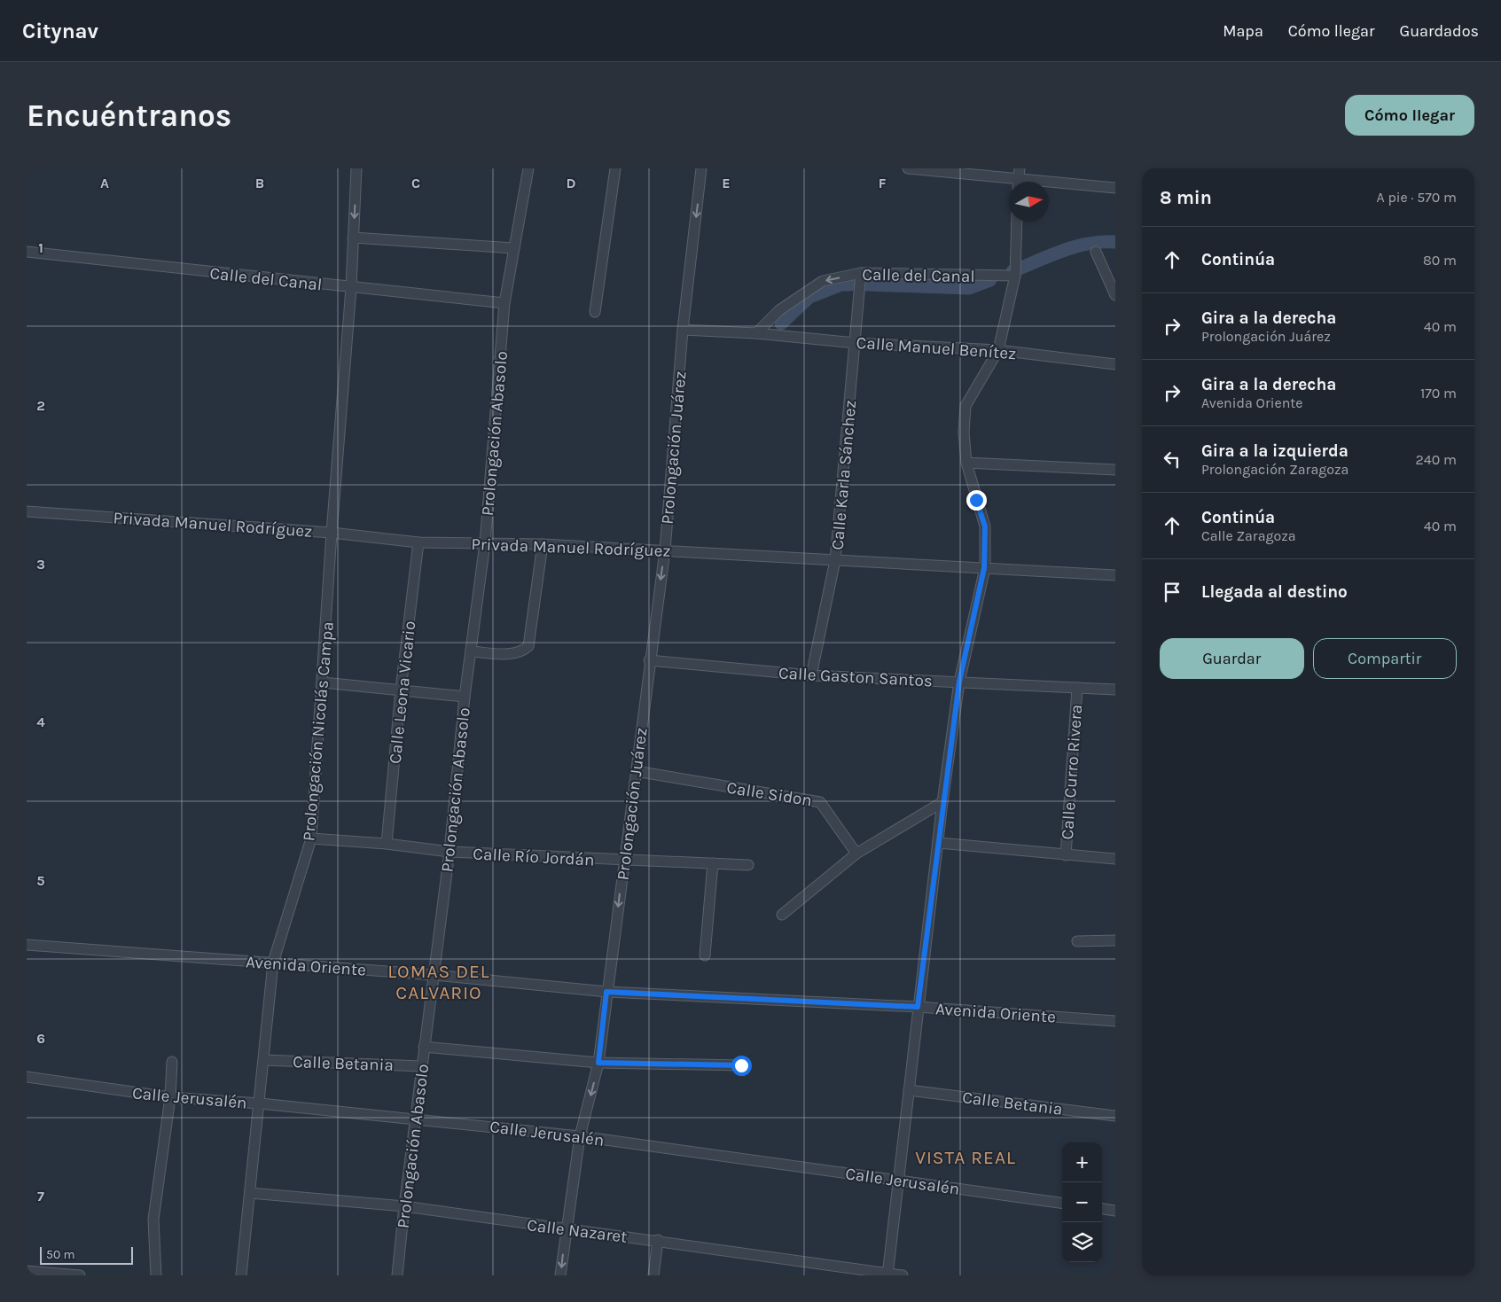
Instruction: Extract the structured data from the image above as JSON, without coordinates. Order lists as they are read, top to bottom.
{
  "streets": {
    "street": [
      "Calle del Canal",
      "Calle Manuel Benítez",
      "Prolongación Abasolo",
      "Prolongación Juárez",
      "Calle Karla Sánchez",
      "Privada Manuel Rodríguez",
      "Calle Gaston Santos",
      "Calle Leona Vicario",
      "Prolongación Nicolás Campa",
      "Calle Curro Rivera",
      "Calle Sidon",
      "Calle Río Jordán",
      "Avenida Oriente",
      "Calle Betania",
      "Calle Jerusalén",
      "Calle Nazaret"
    ]
  },
  "crossings": [
    ["Calle del Canal", "Calle Manuel Benítez"],
    ["Calle del Canal", "Prolongación Abasolo"],
    ["Calle del Canal", "Calle Karla Sánchez"],
    ["Calle del Canal", "Prolongación Nicolás Campa"],
    ["Calle Manuel Benítez", "Calle Karla Sánchez"],
    ["Prolongación Abasolo", "Privada Manuel Rodríguez"],
    ["Prolongación Abasolo", "Calle Río Jordán"],
    ["Prolongación Abasolo", "Avenida Oriente"],
    ["Prolongación Abasolo", "Calle Betania"],
    ["Prolongación Abasolo", "Calle Jerusalén"],
    ["Prolongación Abasolo", "Calle Nazaret"],
    ["Prolongación Juárez", "Privada Manuel Rodríguez"],
    ["Prolongación Juárez", "Calle Gaston Santos"],
    ["Prolongación Juárez", "Calle Sidon"],
    ["Prolongación Juárez", "Calle Río Jordán"],
    ["Prolongación Juárez", "Avenida Oriente"],
    ["Prolongación Juárez", "Calle Jerusalén"],
    ["Prolongación Juárez", "Calle Nazaret"],
    ["Calle Karla Sánchez", "Privada Manuel Rodríguez"],
    ["Calle Karla Sánchez", "Calle Gaston Santos"],
    ["Privada Manuel Rodríguez", "Calle Leona Vicario"],
    ["Privada Manuel Rodríguez", "Prolongación Nicolás Campa"],
    ["Calle Gaston Santos", "Calle Curro Rivera"],
    ["Calle Leona Vicario", "Calle Río Jordán"],
    ["Prolongación Nicolás Campa", "Calle Río Jordán"],
    ["Prolongación Nicolás Campa", "Avenida Oriente"],
    ["Prolongación Nicolás Campa", "Calle Betania"],
    ["Prolongación Nicolás Campa", "Calle Jerusalén"],
    ["Prolongación Nicolás Campa", "Calle Nazaret"]
  ],
  "districts": ["LOMAS DEL CALVARIO", "VISTA REAL"],
  "scale_bar": "50 m",
  "north": "right",
  "page": {
    "header": "Citynav",
    "nav": ["Mapa", "Cómo llegar", "Guardados"],
    "buttons": [
      "Cómo llegar",
      ["Guardar", "Compartir"]
    ],
    "title": "Encuéntranos",
    "heading": ["8 min", "A pie · 570 m"],
    "list": [
      ["Continúa", "80 m"],
      ["Gira a la derecha", "Prolongación Juárez", "40 m"],
      ["Gira a la derecha", "Avenida Oriente", "170 m"],
      ["Gira a la izquierda", "Prolongación Zaragoza", "240 m"],
      ["Continúa", "Calle Zaragoza", "40 m"],
      "Llegada al destino"
    ],
    "map_buttons": ["+", "−"],
    "scale": "50 m"
  },
  "grid": {
    "columns": [
      "A",
      "B",
      "C",
      "D",
      "E",
      "F"
    ],
    "rows": [
      "1",
      "2",
      "3",
      "4",
      "5",
      "6",
      "7"
    ]
  }
}
